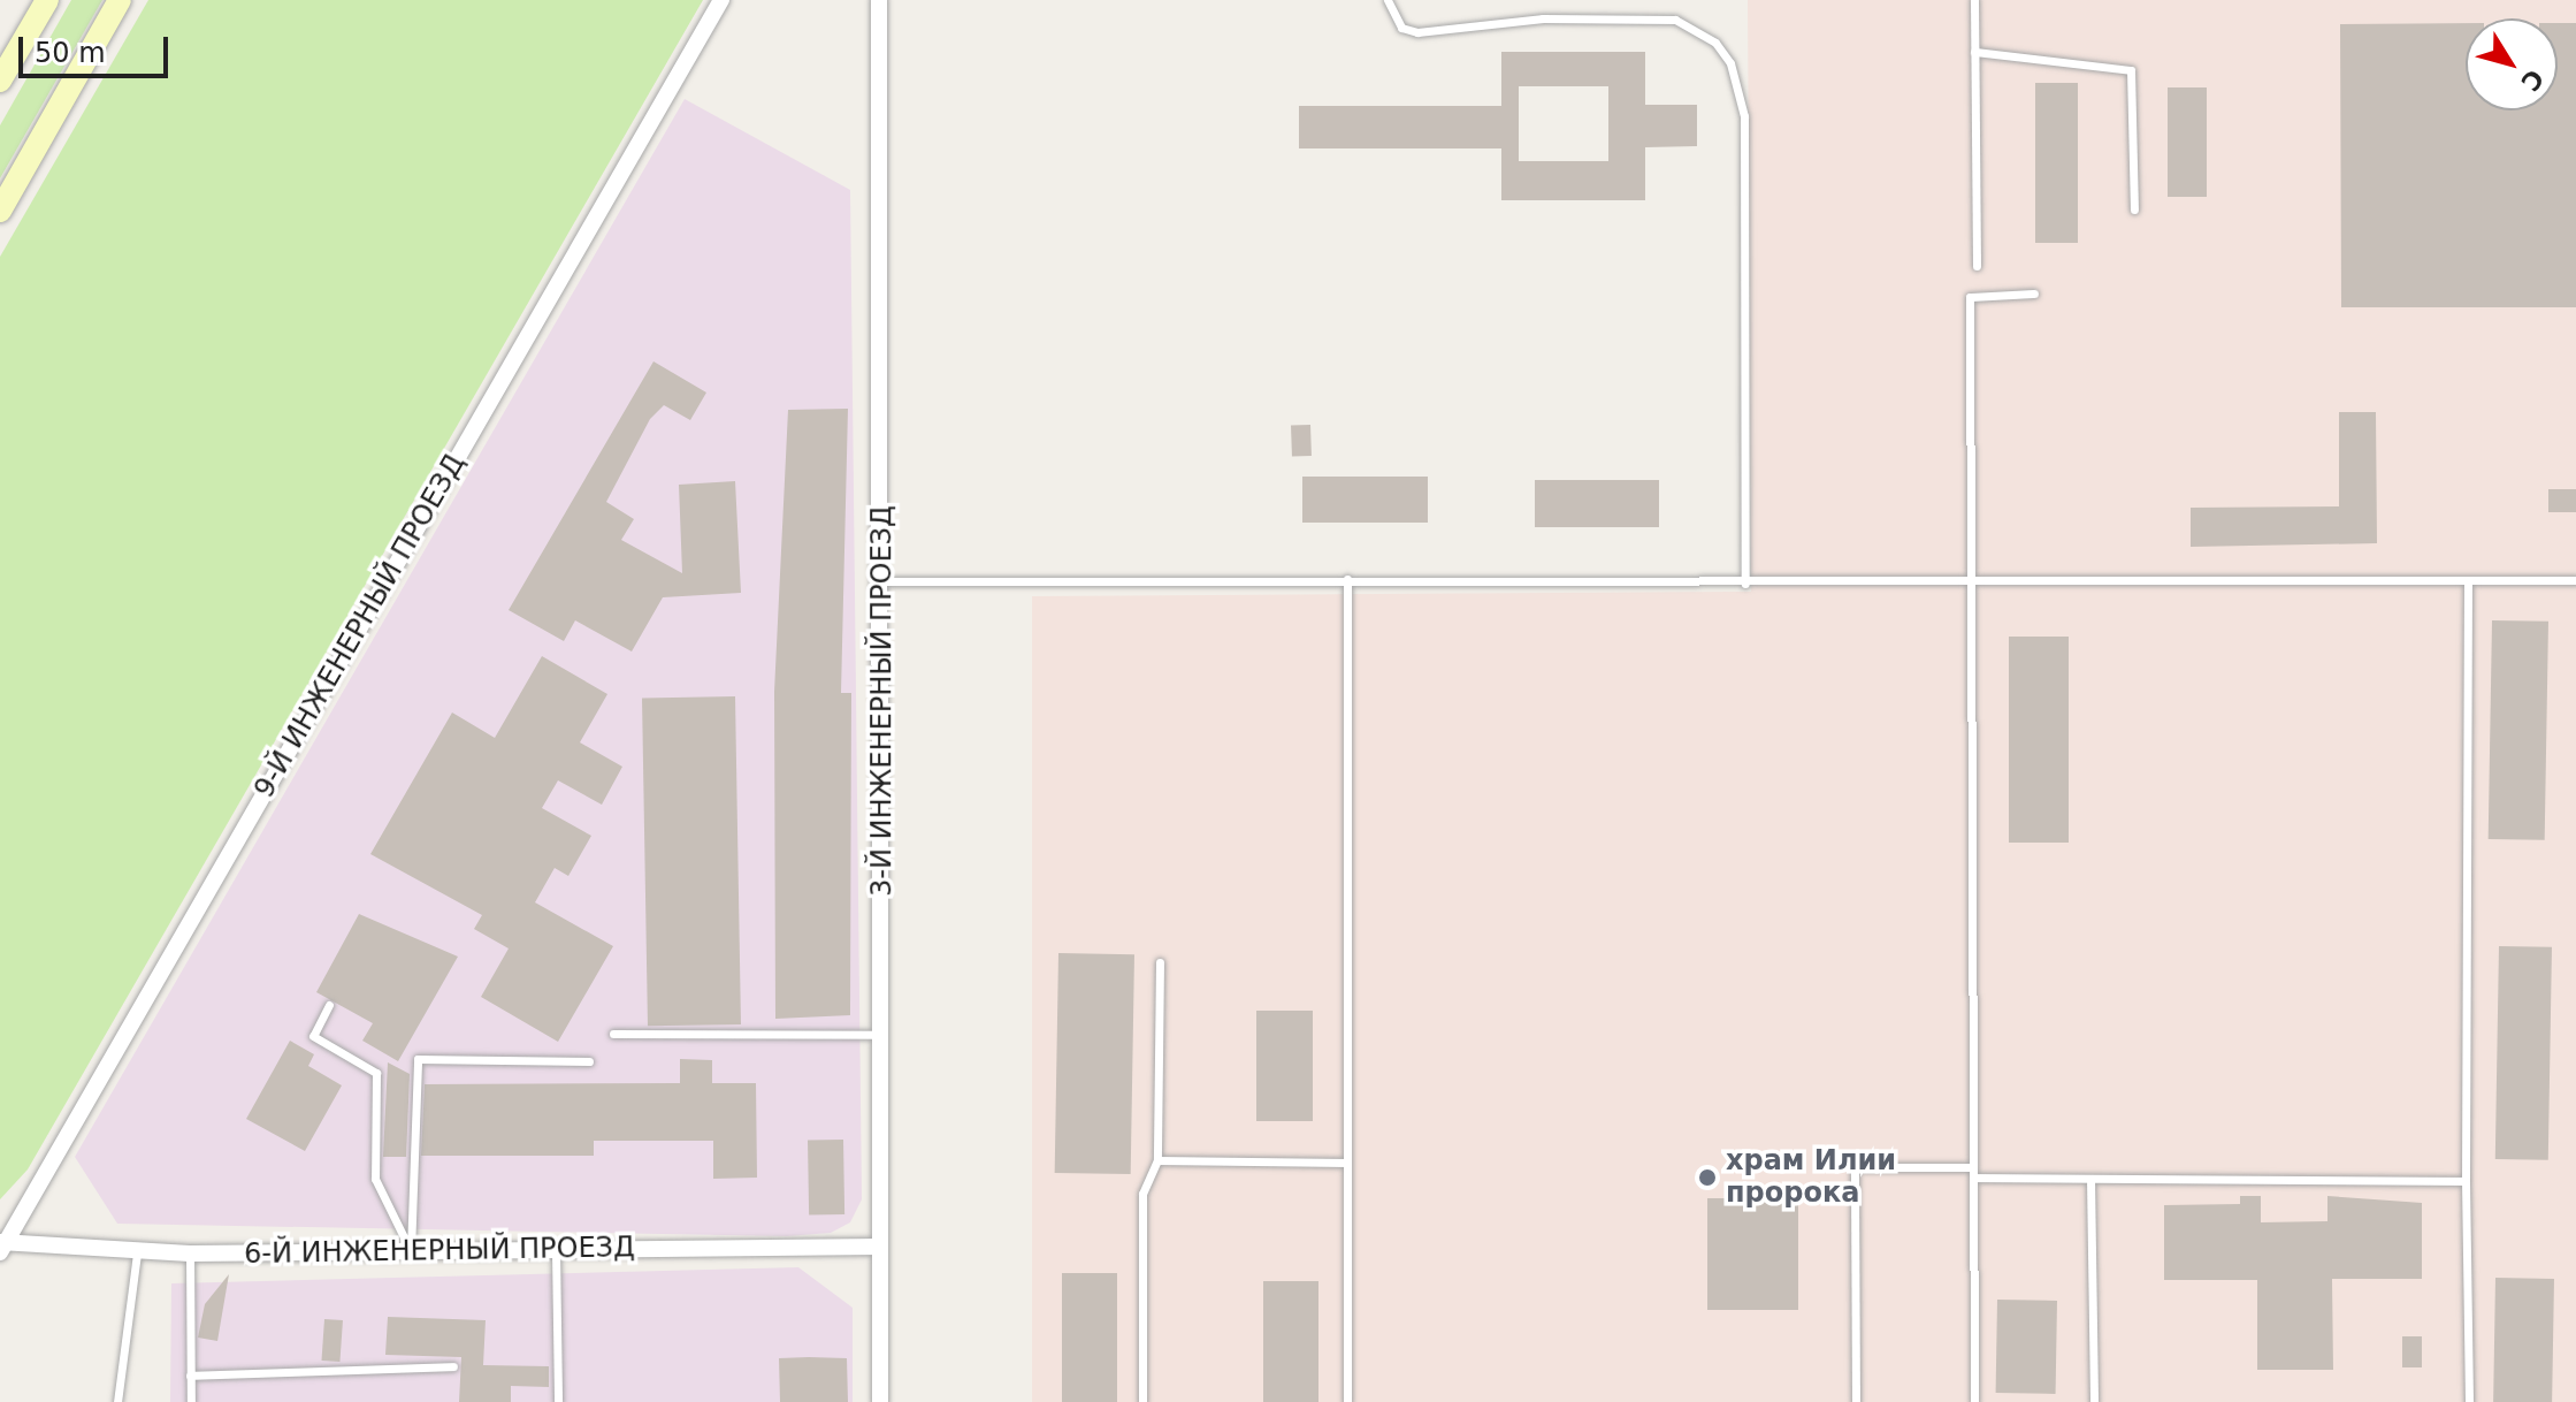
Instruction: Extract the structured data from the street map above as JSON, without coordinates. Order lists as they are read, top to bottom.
{
  "streets": {
    "street": ["9-Й ИНЖЕНЕРНЫЙ ПРОЕЗД", "3-Й ИНЖЕНЕРНЫЙ ПРОЕЗД", "6-Й ИНЖЕНЕРНЫЙ ПРОЕЗД"]
  },
  "crossings": [
    ["9-Й ИНЖЕНЕРНЫЙ ПРОЕЗД", "6-Й ИНЖЕНЕРНЫЙ ПРОЕЗД"],
    ["3-Й ИНЖЕНЕРНЫЙ ПРОЕЗД", "6-Й ИНЖЕНЕРНЫЙ ПРОЕЗД"]
  ],
  "places": ["храм Илии пророка"],
  "scale_bar": "50 m",
  "north": "bottom right"
}
